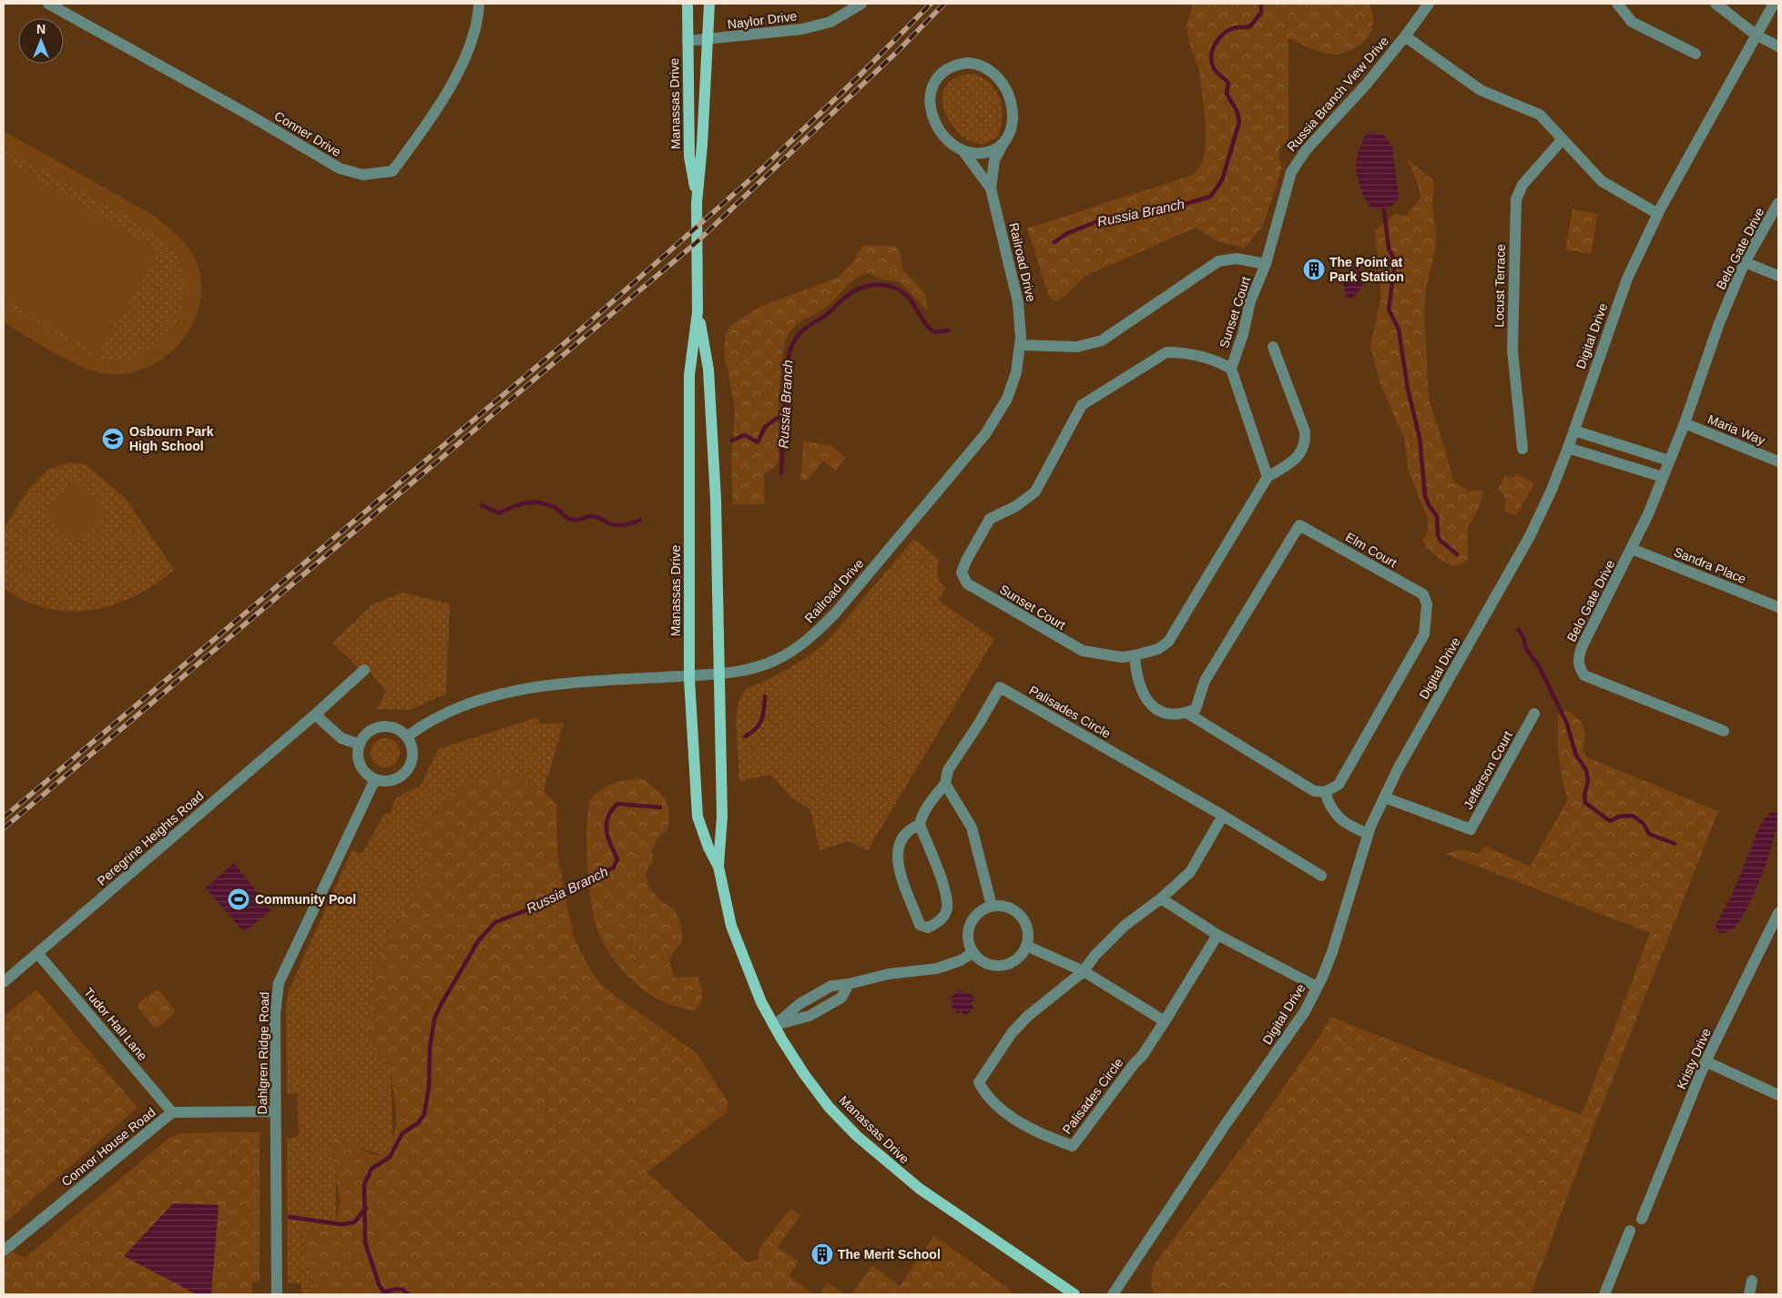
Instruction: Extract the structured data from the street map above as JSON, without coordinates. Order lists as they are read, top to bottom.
{
  "streets": {
    "main road": ["Manassas Drive"],
    "street": [
      "Naylor Drive",
      "Russia Branch View Drive",
      "Conner Drive",
      "Belo Gate Drive",
      "Railroad Drive",
      "Locust Terrace",
      "Sunset Court",
      "Digital Drive",
      "Maria Way",
      "Elm Court",
      "Sandra Place",
      "Palisades Circle",
      "Jefferson Court",
      "Peregrine Heights Road",
      "Tudor Hall Lane",
      "Dahlgren Ridge Road",
      "Kristy Drive",
      "Connor House Road"
    ]
  },
  "crossings": [
    ["Naylor Drive", "Manassas Drive"],
    ["Russia Branch View Drive", "Sunset Court"],
    ["Manassas Drive", "Railroad Drive"],
    ["Belo Gate Drive", "Maria Way"],
    ["Belo Gate Drive", "Sandra Place"],
    ["Railroad Drive", "Dahlgren Ridge Road"],
    ["Digital Drive", "Jefferson Court"],
    ["Peregrine Heights Road", "Tudor Hall Lane"],
    ["Tudor Hall Lane", "Connor House Road"],
    ["Dahlgren Ridge Road", "Connor House Road"]
  ],
  "water": ["Russia Branch"],
  "places": {
    "building": ["The Point at Park Station", "The Merit School"],
    "school or university": ["Osbourn Park High School"],
    "sports": ["Community Pool"]
  },
  "north": "top"
}
